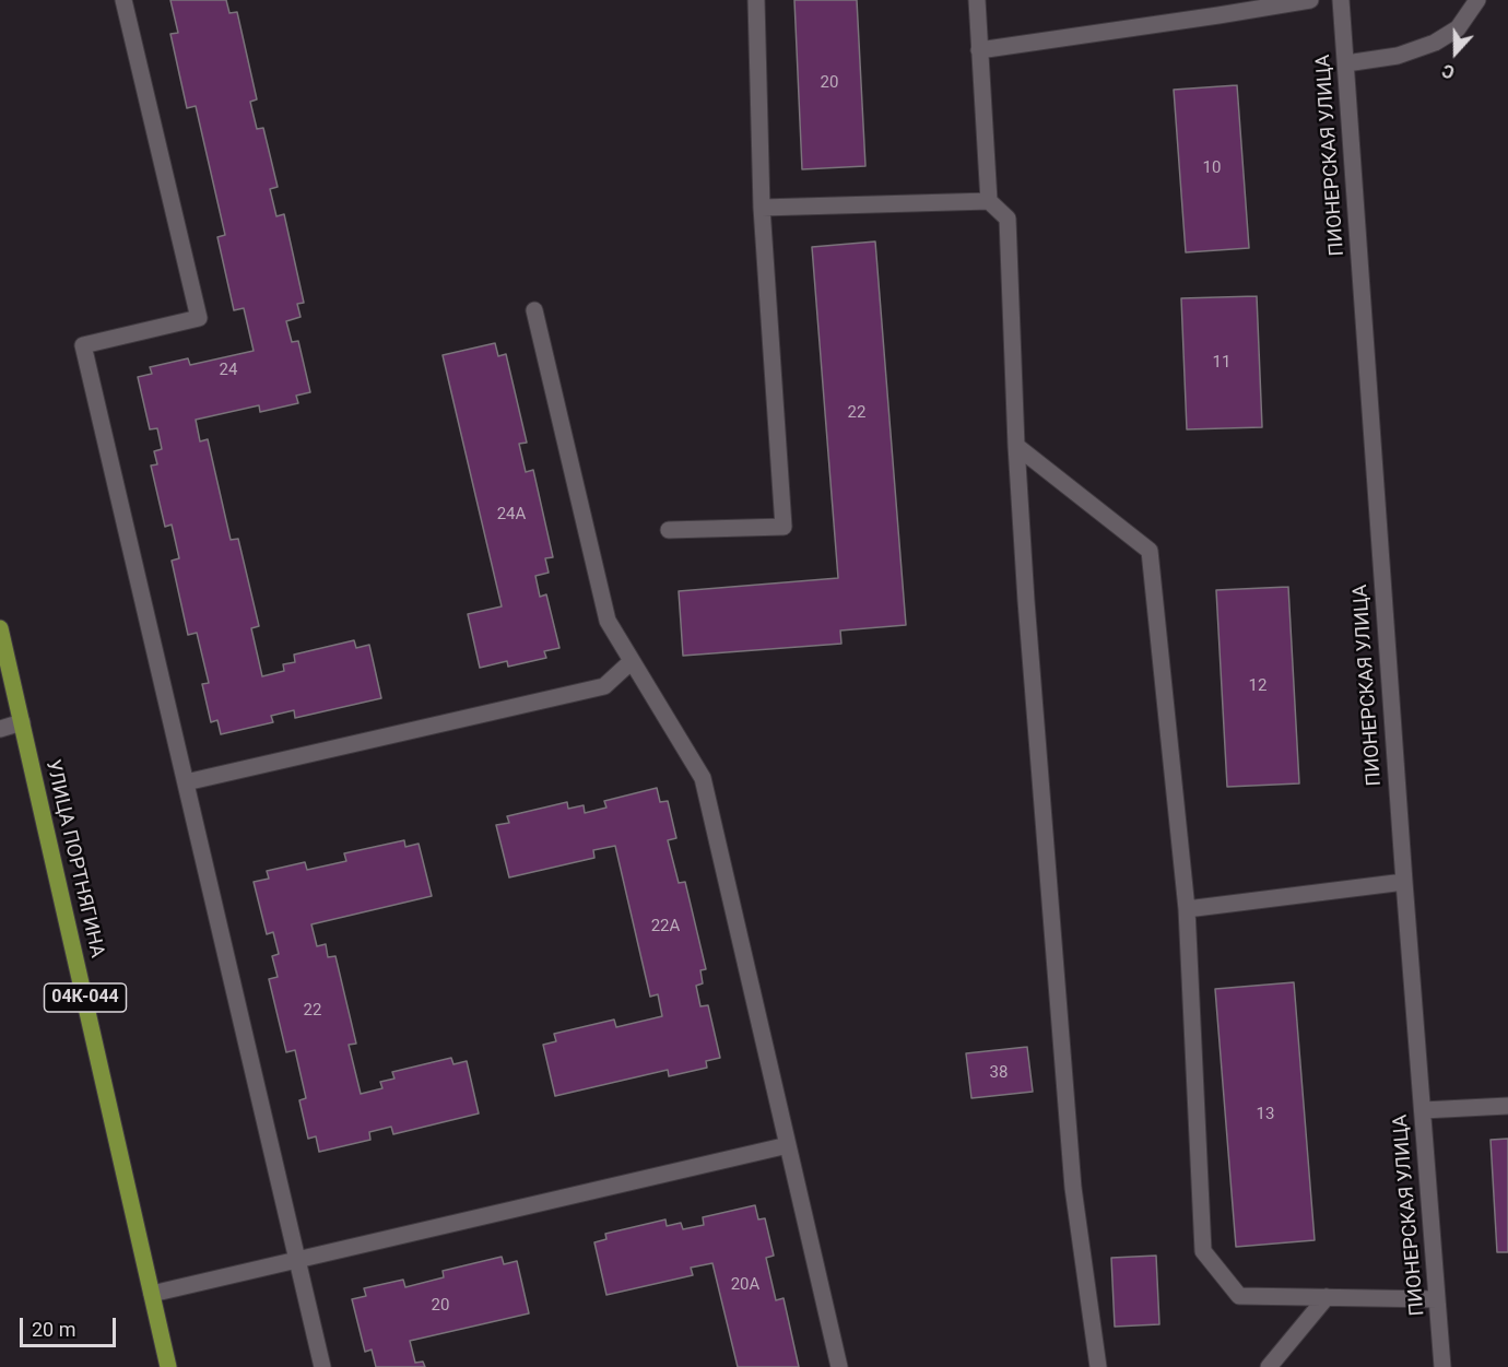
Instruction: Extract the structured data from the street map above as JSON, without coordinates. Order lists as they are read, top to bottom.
{
  "streets": {
    "main road": ["УЛИЦА ПОРТНЯГИНА", "04К-044"],
    "street": ["ПИОНЕРСКАЯ УЛИЦА"]
  },
  "house_numbers": [
    "20",
    "10",
    "11",
    "24",
    "22",
    "24А",
    "12",
    "22А",
    "22",
    "38",
    "13",
    "20А",
    "20"
  ],
  "scale_bar": "20 m",
  "north": "bottom"
}
